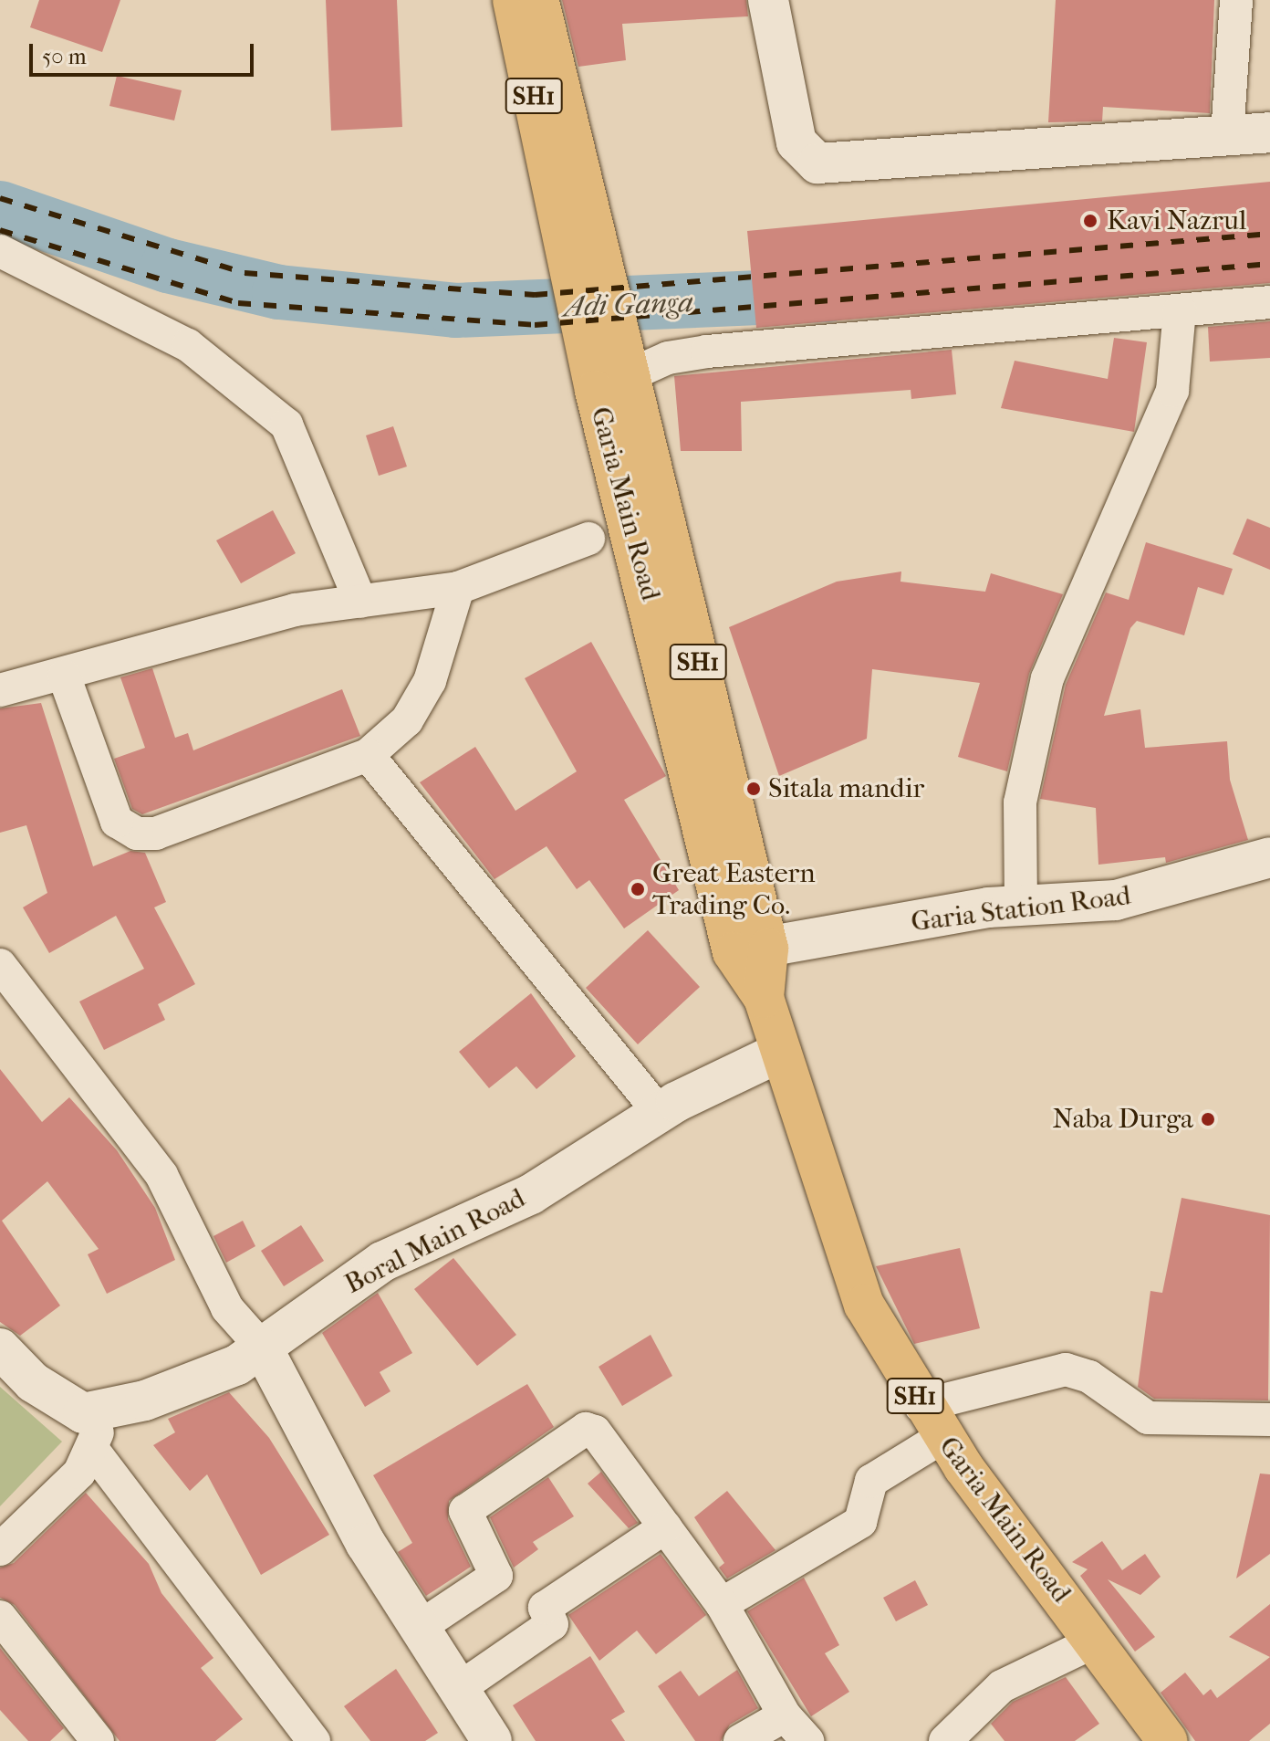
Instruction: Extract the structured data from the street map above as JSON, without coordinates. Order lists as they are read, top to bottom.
{
  "streets": {
    "main road": [
      "SH1",
      "Garia Main Road",
      "Garia Station Road",
      "Boral Main Road"
    ]
  },
  "crossings": [
    ["Garia Main Road", "Garia Station Road"],
    ["Garia Main Road", "Boral Main Road"]
  ],
  "water": ["Adi Ganga"],
  "places": [
    "Kavi Nazrul",
    "Sitala mandir",
    "Great Eastern Trading Co.",
    "Naba Durga"
  ],
  "scale_bar": "50 m"
}
